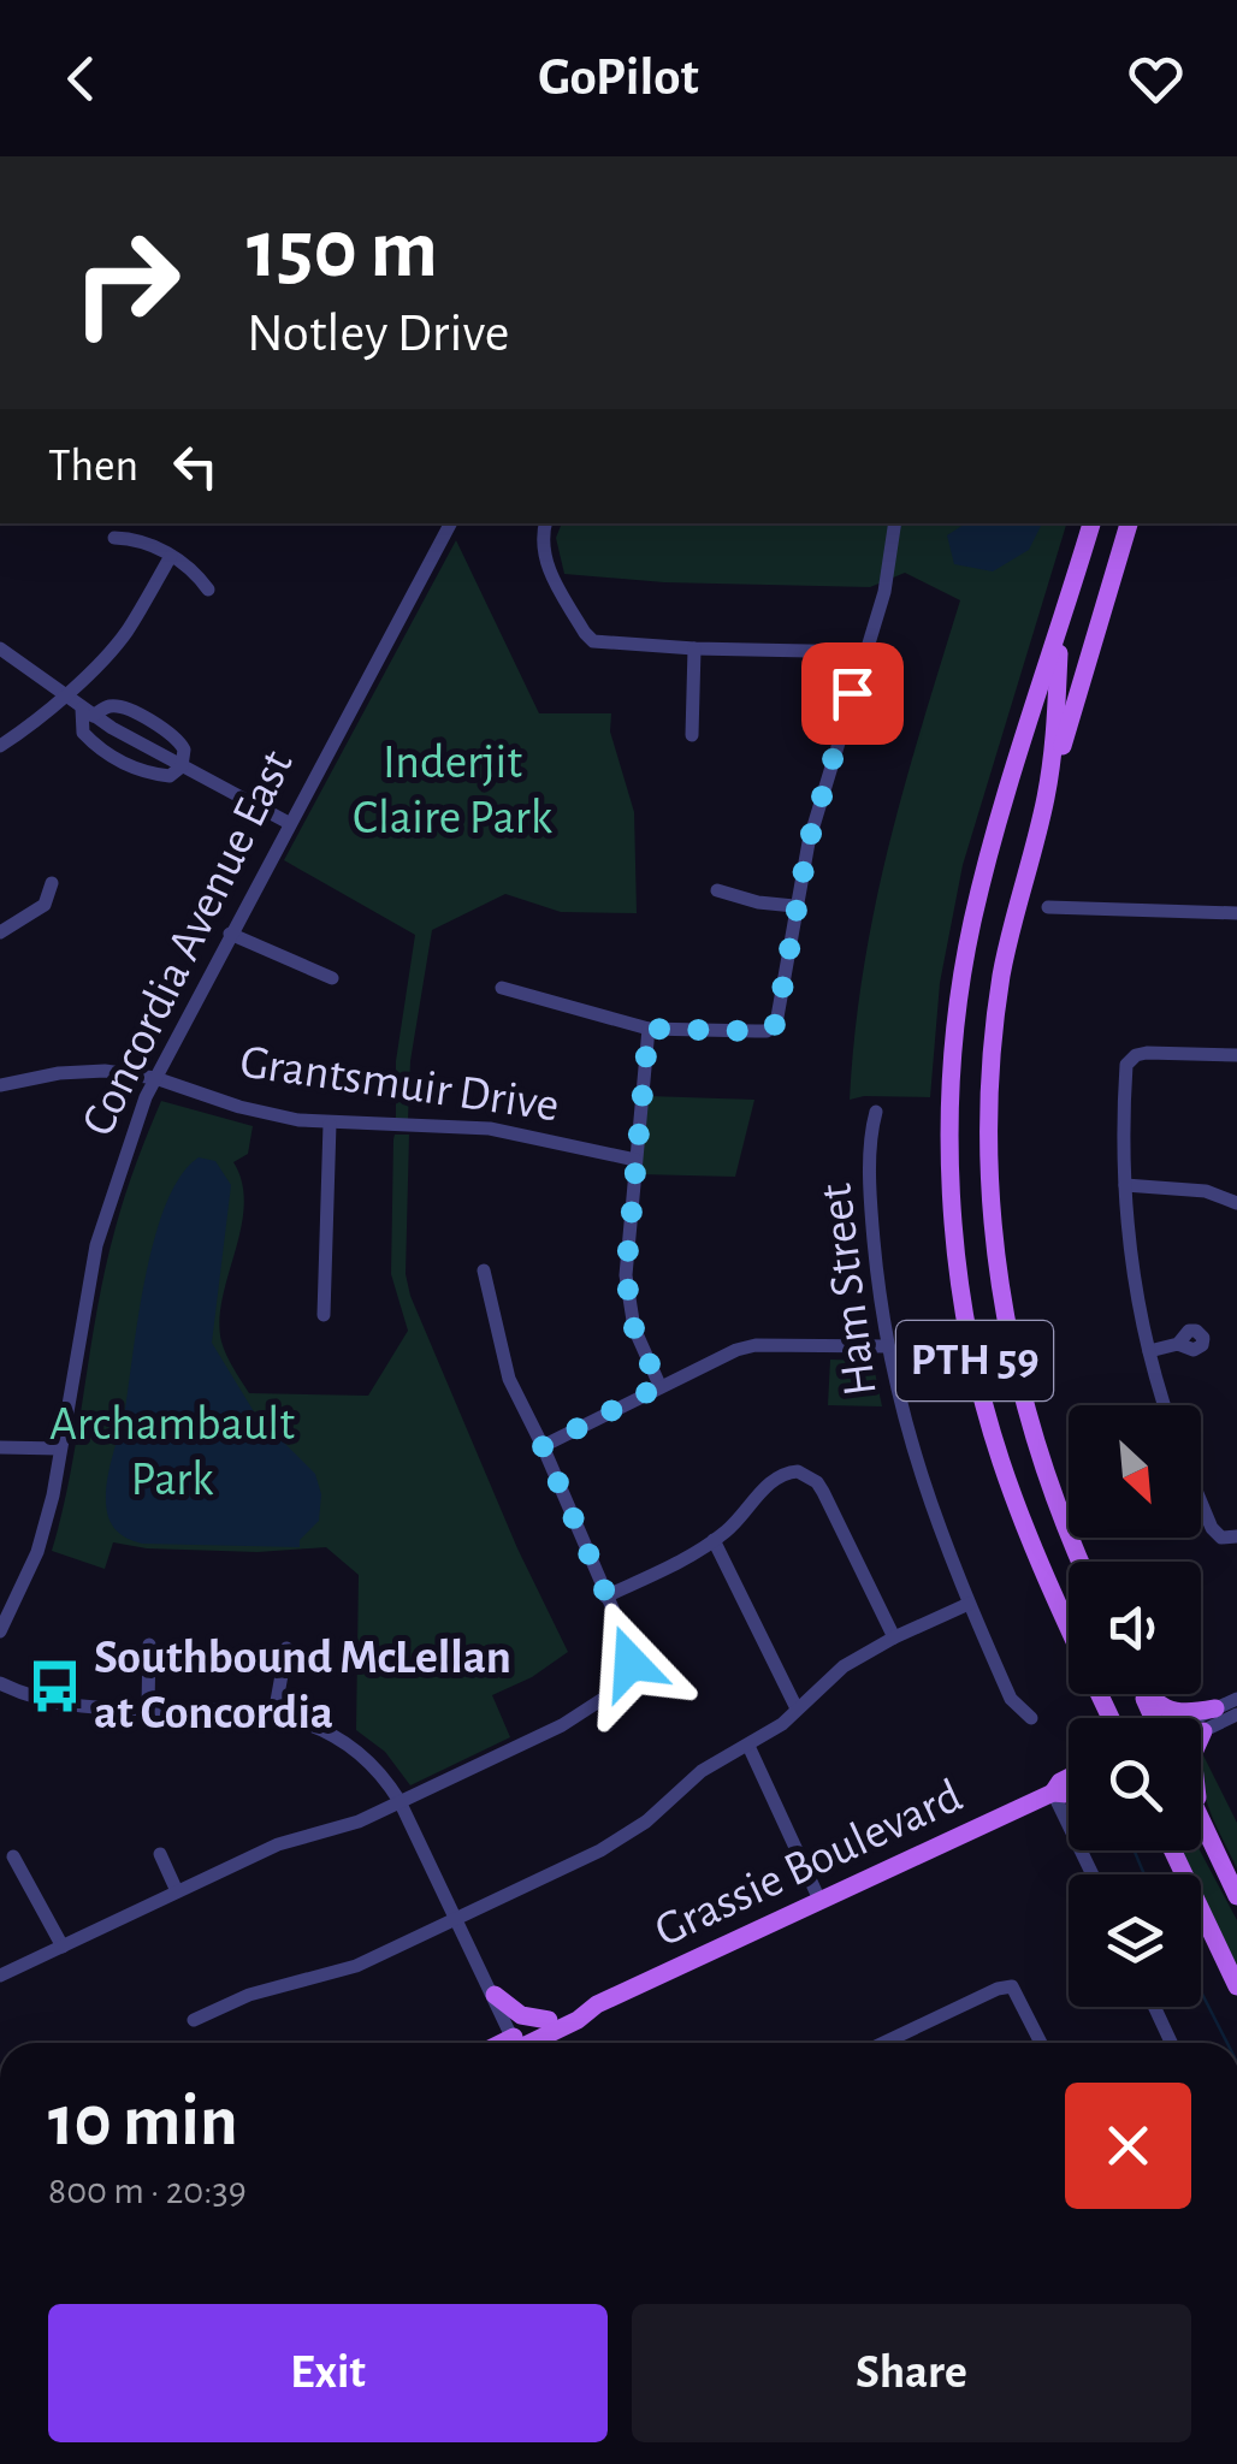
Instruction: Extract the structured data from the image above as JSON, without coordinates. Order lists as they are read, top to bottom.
{
  "streets": {
    "main road": ["PTH 59", "Grassie Boulevard"],
    "street": ["Concordia Avenue East", "Grantsmuir Drive", "Ham Street"]
  },
  "crossings": [
    ["Concordia Avenue East", "Grantsmuir Drive"]
  ],
  "parks": ["Inderjit Claire Park", "Archambault Park"],
  "places": {
    "bus stop": ["Southbound McLellan at Concordia"]
  },
  "north": "bottom right",
  "page": {
    "header": "GoPilot",
    "turn": ["150 m", "Notley Drive"],
    "then": "Then",
    "heading": ["10 min", "800 m · 20:39"],
    "buttons": ["Exit", "Share"]
  }
}
